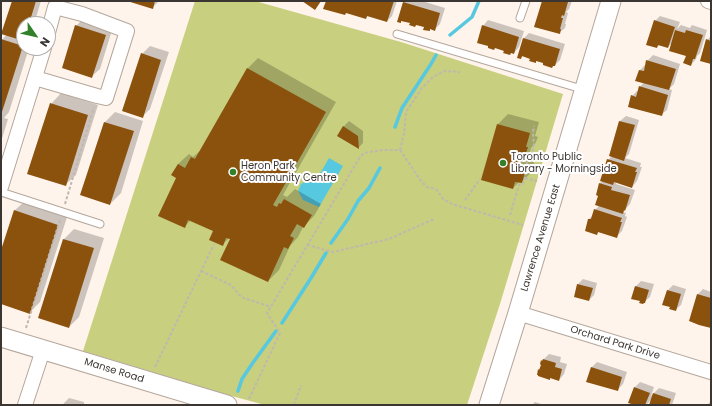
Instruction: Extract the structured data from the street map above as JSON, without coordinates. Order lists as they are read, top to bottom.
{
  "streets": {
    "main road": ["Lawrence Avenue East", "Manse Road"],
    "street": ["Orchard Park Drive"]
  },
  "crossings": [
    ["Lawrence Avenue East", "Orchard Park Drive"]
  ],
  "places": ["Toronto Public Library - Morningside", "Heron Park Community Centre"],
  "north": "bottom right"
}
